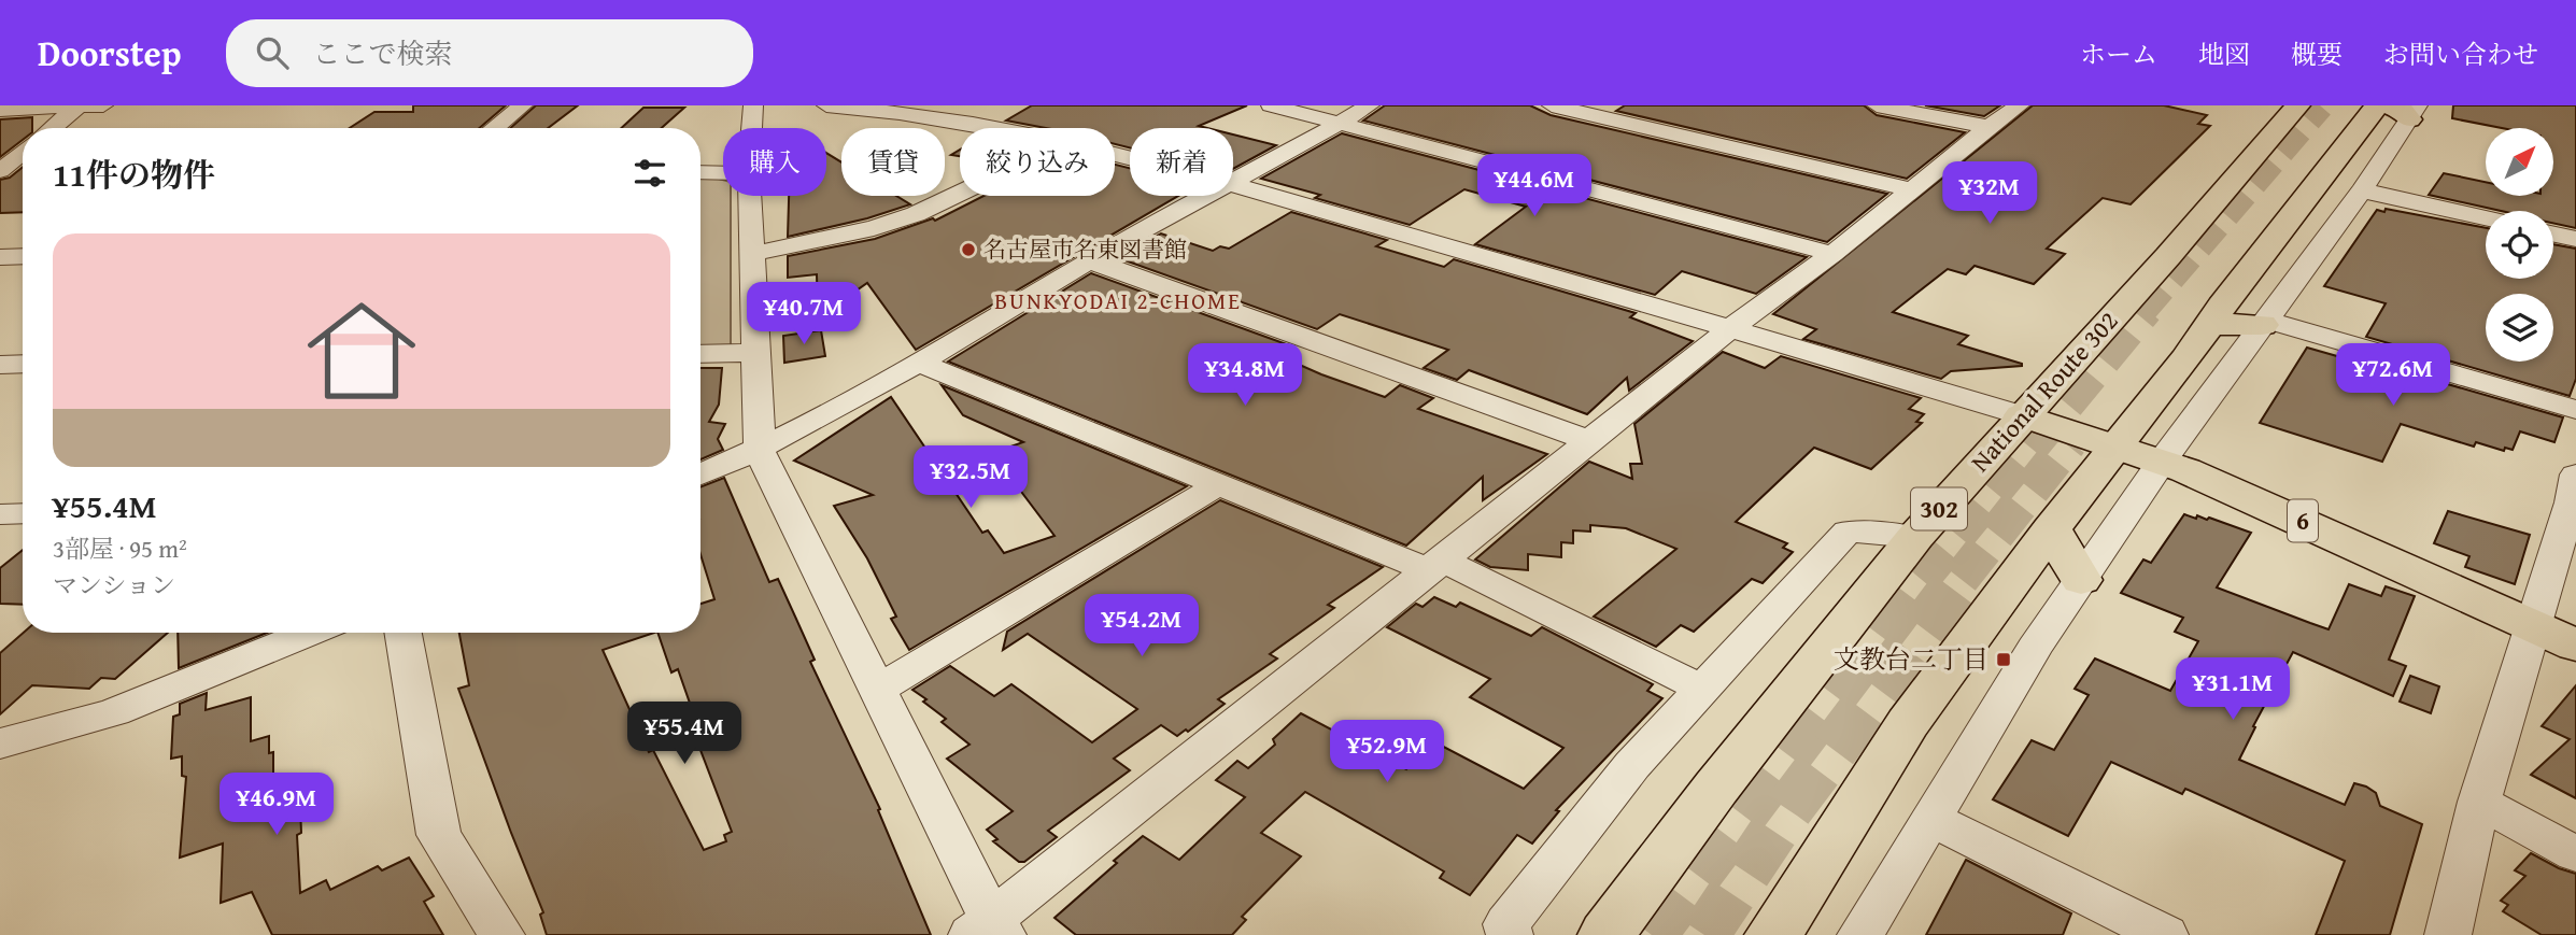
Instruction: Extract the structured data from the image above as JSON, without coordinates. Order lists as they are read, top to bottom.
{
  "streets": {
    "main road": ["National Route 302", "302", "6"]
  },
  "crossings": [
    ["National Route 302", "6"]
  ],
  "districts": ["BUNKYODAI 2-CHOME"],
  "places": {
    "other": ["名古屋市名東図書館"],
    "transit": ["文教台二丁目"]
  },
  "north": "top right",
  "page": {
    "header": "Doorstep",
    "search": "ここで検索",
    "nav": [
      "ホーム",
      "地図",
      "概要",
      "お問い合わせ"
    ],
    "chip": [
      "購入",
      "賃貸",
      "絞り込み",
      "新着"
    ],
    "heading": "11件の物件",
    "price": [
      "¥44.6M",
      "¥32M",
      "¥40.7M",
      "¥34.8M",
      "¥72.6M",
      "¥32.5M",
      "¥54.2M",
      "¥31.1M",
      "¥55.4M",
      "¥52.9M",
      "¥46.9M"
    ],
    "list": [
      {
        "name": "¥55.4M",
        "note": "3部屋 · 95 m² · マンション"
      }
    ]
  }
}
